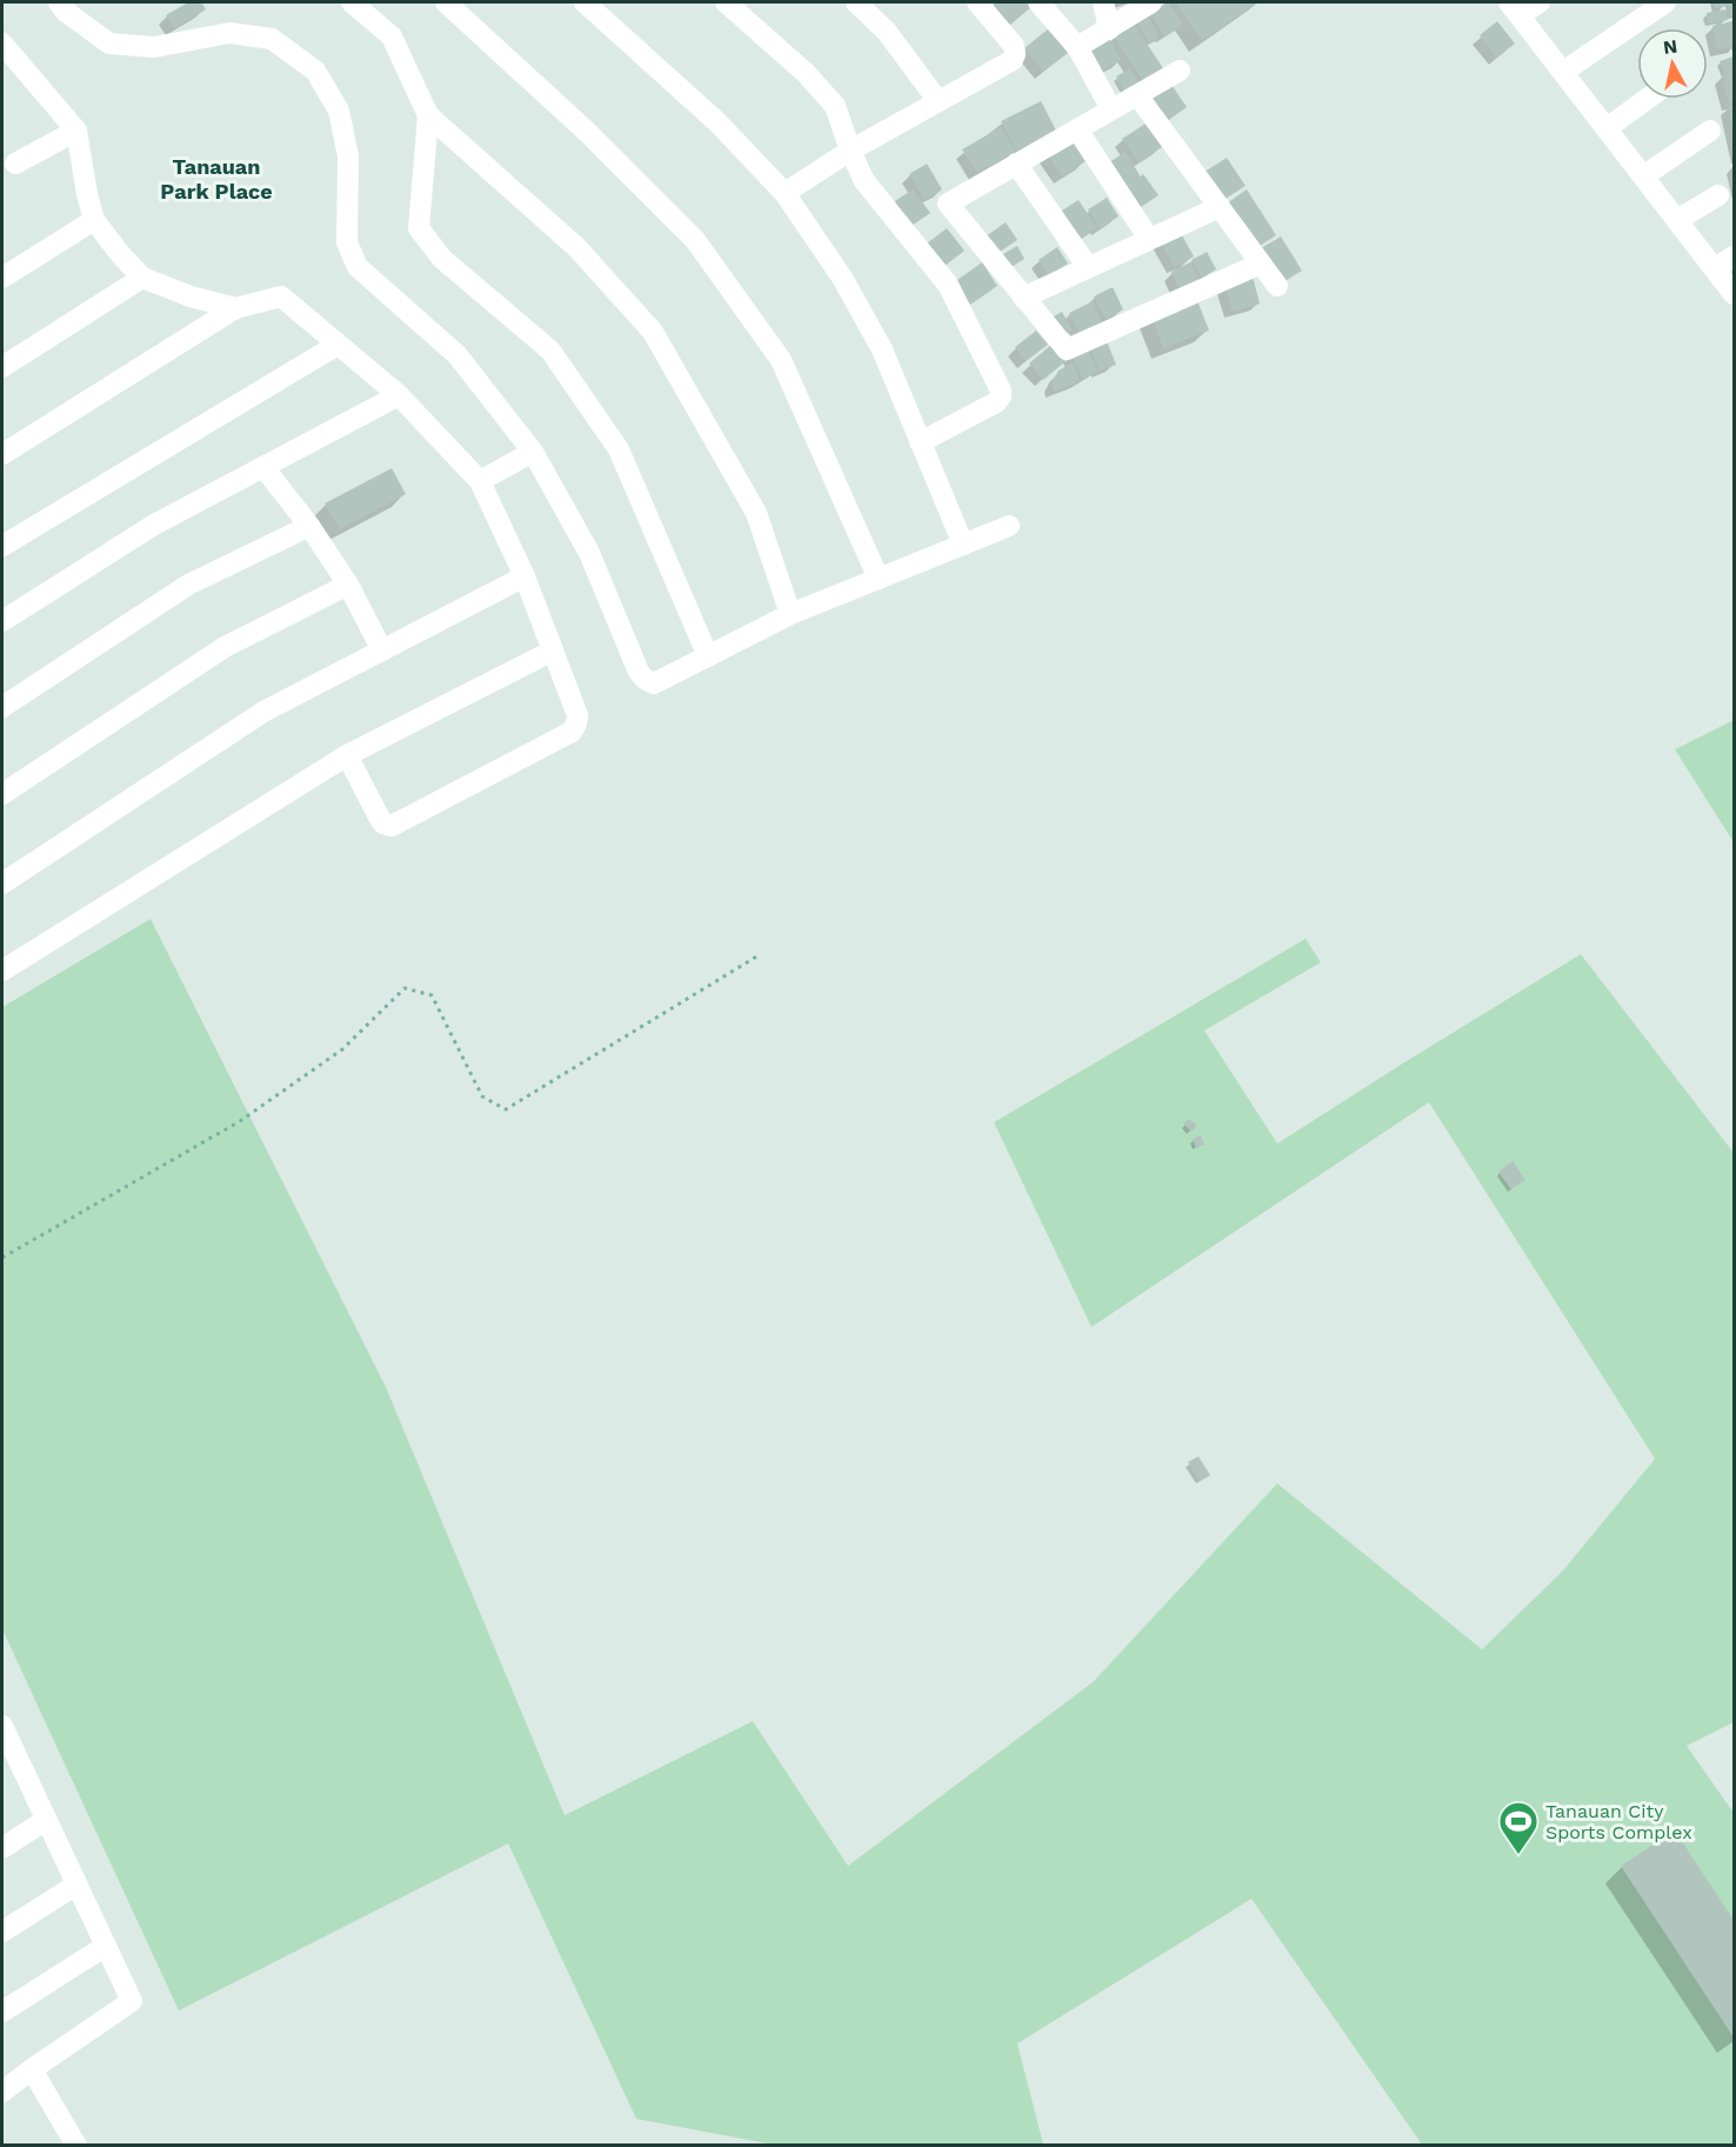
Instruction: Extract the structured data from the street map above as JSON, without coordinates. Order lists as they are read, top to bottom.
{
  "districts": ["Tanauan Park Place"],
  "places": {
    "sports": ["Tanauan City Sports Complex"]
  },
  "north": "top"
}
